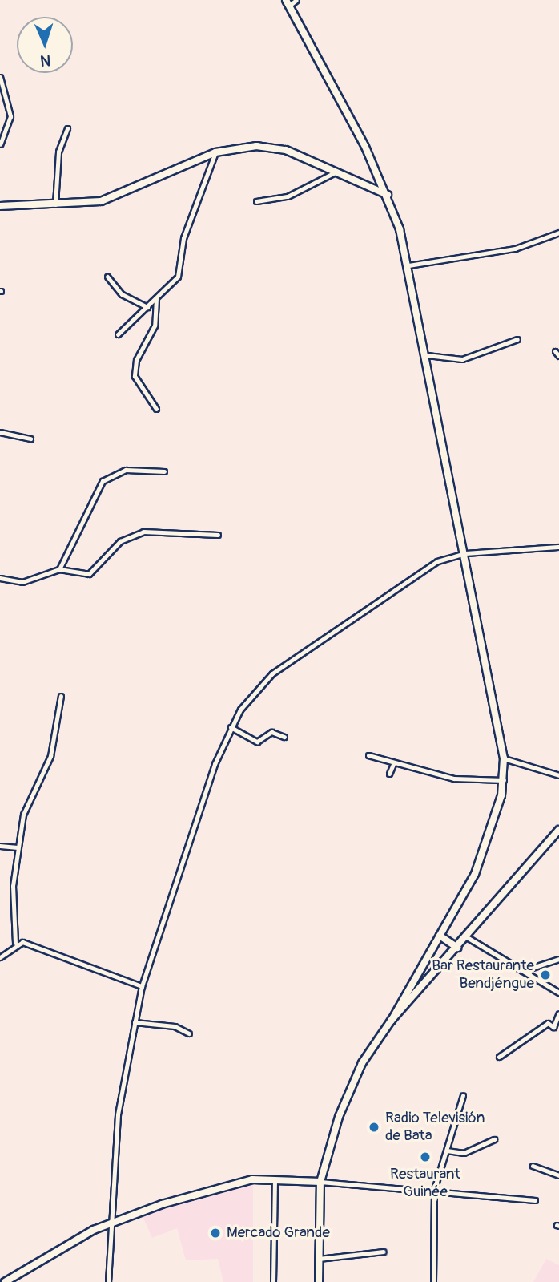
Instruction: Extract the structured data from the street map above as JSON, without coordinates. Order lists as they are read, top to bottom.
{
  "places": [
    "Bar Restaurante Bendjéngue",
    "Radio Televisión de Bata",
    "Restaurant Guinée",
    "Mercado Grande"
  ],
  "north": "bottom"
}
